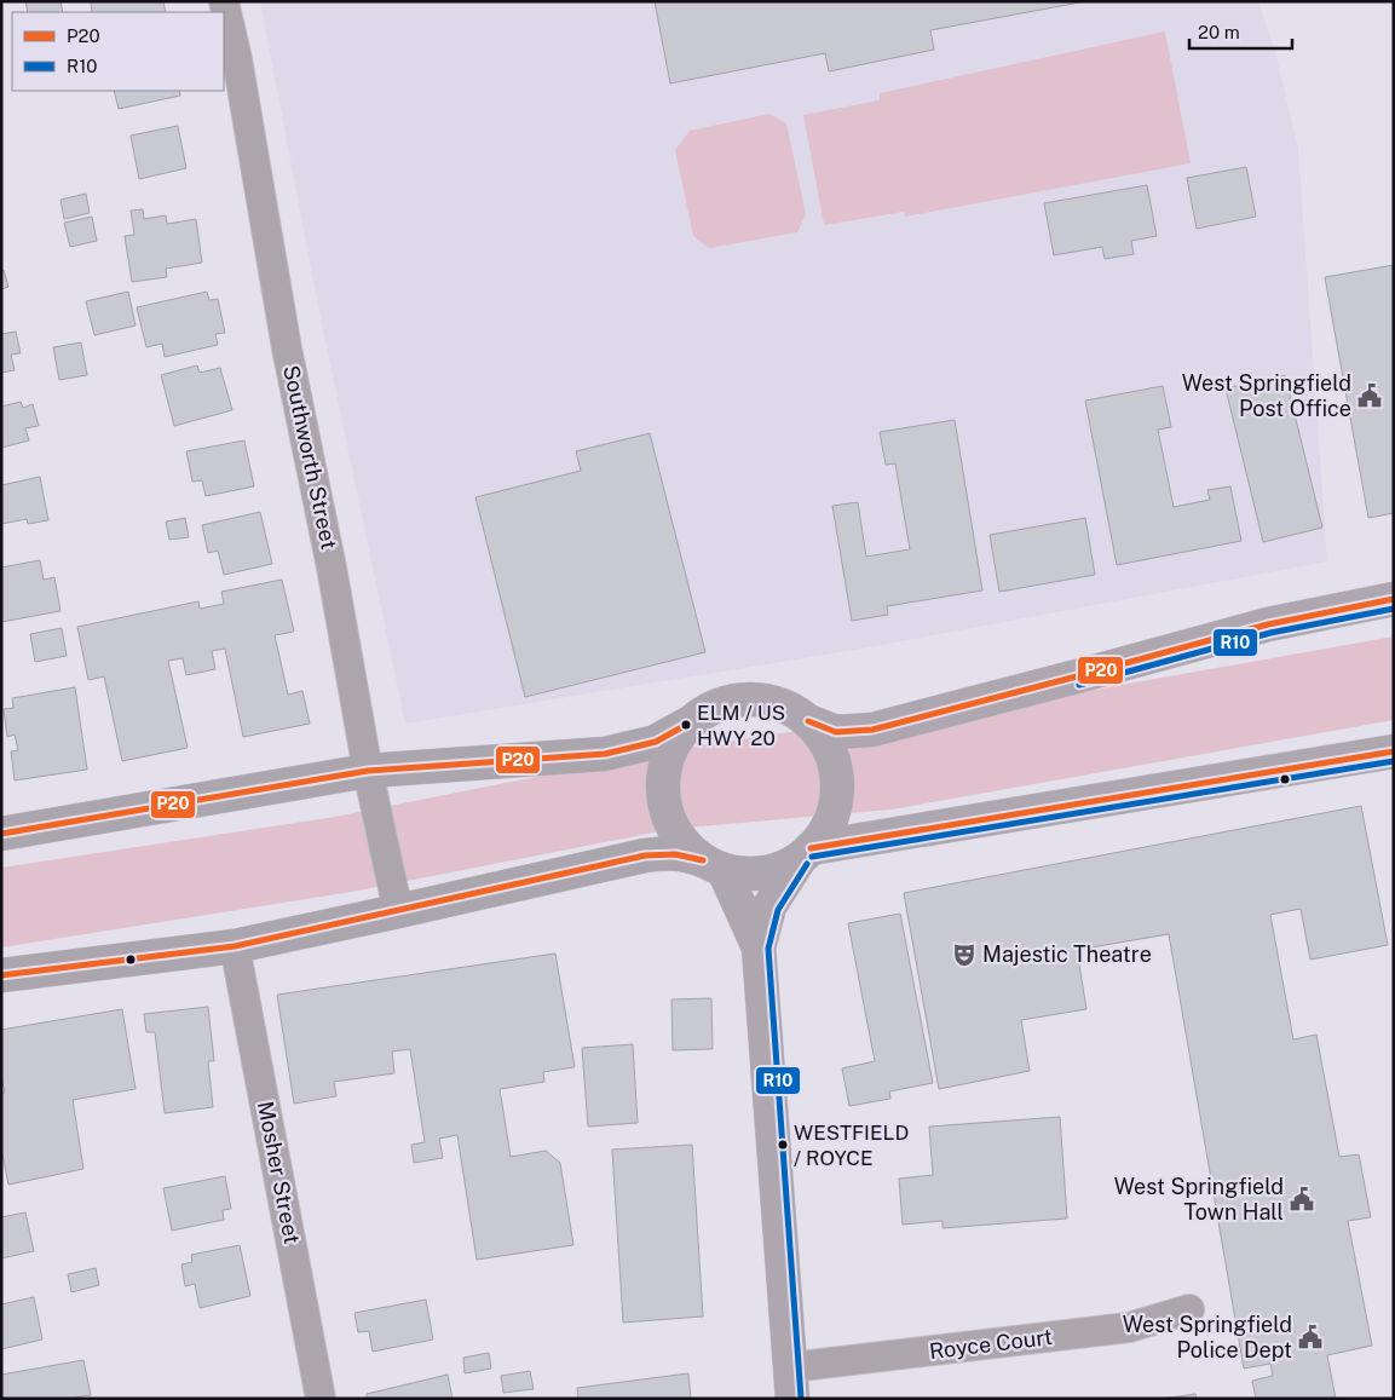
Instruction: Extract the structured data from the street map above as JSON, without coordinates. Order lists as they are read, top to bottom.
{
  "streets": {
    "street": ["Southworth Street", "Mosher Street", "Royce Court"]
  },
  "places": {
    "public building": ["West Springfield Post Office", "West Springfield Town Hall", "West Springfield Police Dept"],
    "other": ["ELM / US HWY 20", "WESTFIELD / ROYCE"],
    "theatre": ["Majestic Theatre"]
  },
  "lines": ["transit line P20", "transit line R10"],
  "legend": ["P20", "R10"],
  "scale_bar": "20 m"
}
